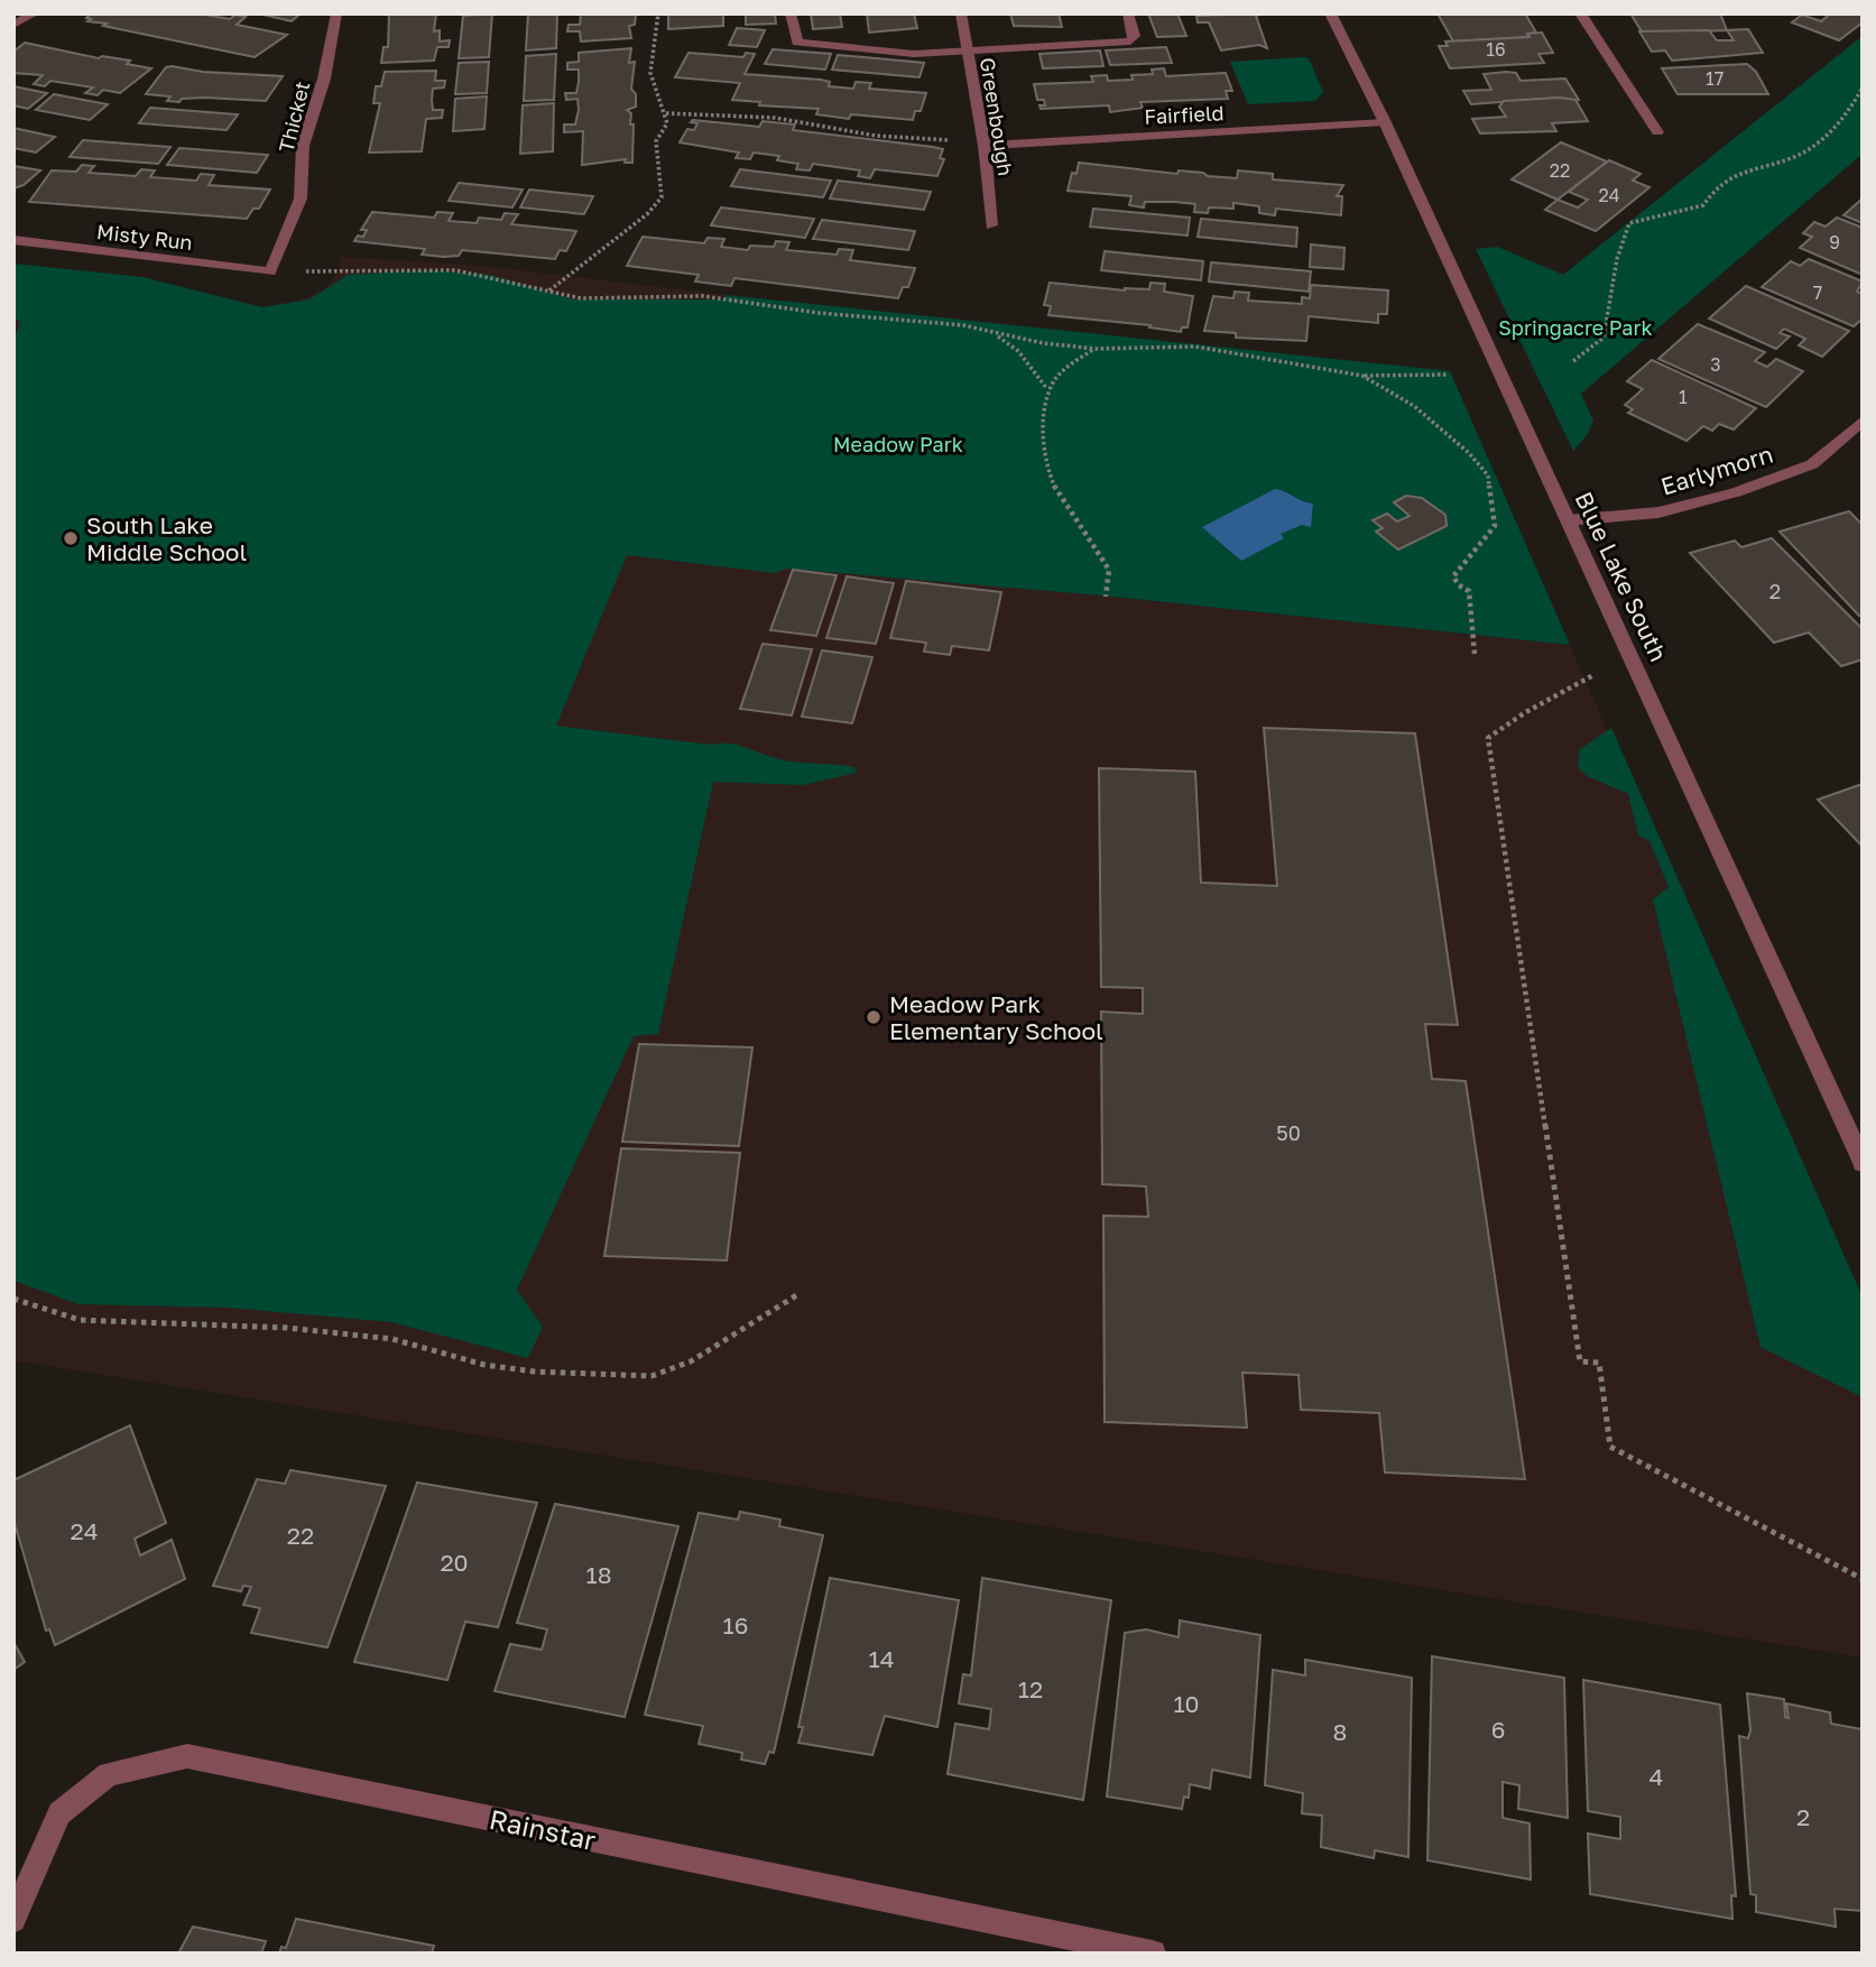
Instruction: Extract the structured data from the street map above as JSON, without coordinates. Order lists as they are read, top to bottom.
{
  "streets": {
    "street": [
      "Fairfield",
      "Thicket",
      "Greenbough",
      "Misty Run",
      "Earlymorn",
      "Blue Lake South",
      "Rainstar"
    ]
  },
  "crossings": [
    ["Fairfield", "Greenbough"],
    ["Fairfield", "Blue Lake South"],
    ["Thicket", "Misty Run"],
    ["Earlymorn", "Blue Lake South"]
  ],
  "parks": ["Springacre Park", "Meadow Park"],
  "places": ["South Lake Middle School", "Meadow Park Elementary School"],
  "house_numbers": [
    "16",
    "17",
    "22",
    "24",
    "9",
    "7",
    "3",
    "1",
    "2",
    "50",
    "24",
    "22",
    "20",
    "18",
    "16",
    "14",
    "12",
    "10",
    "6",
    "8",
    "4",
    "2"
  ]
}
